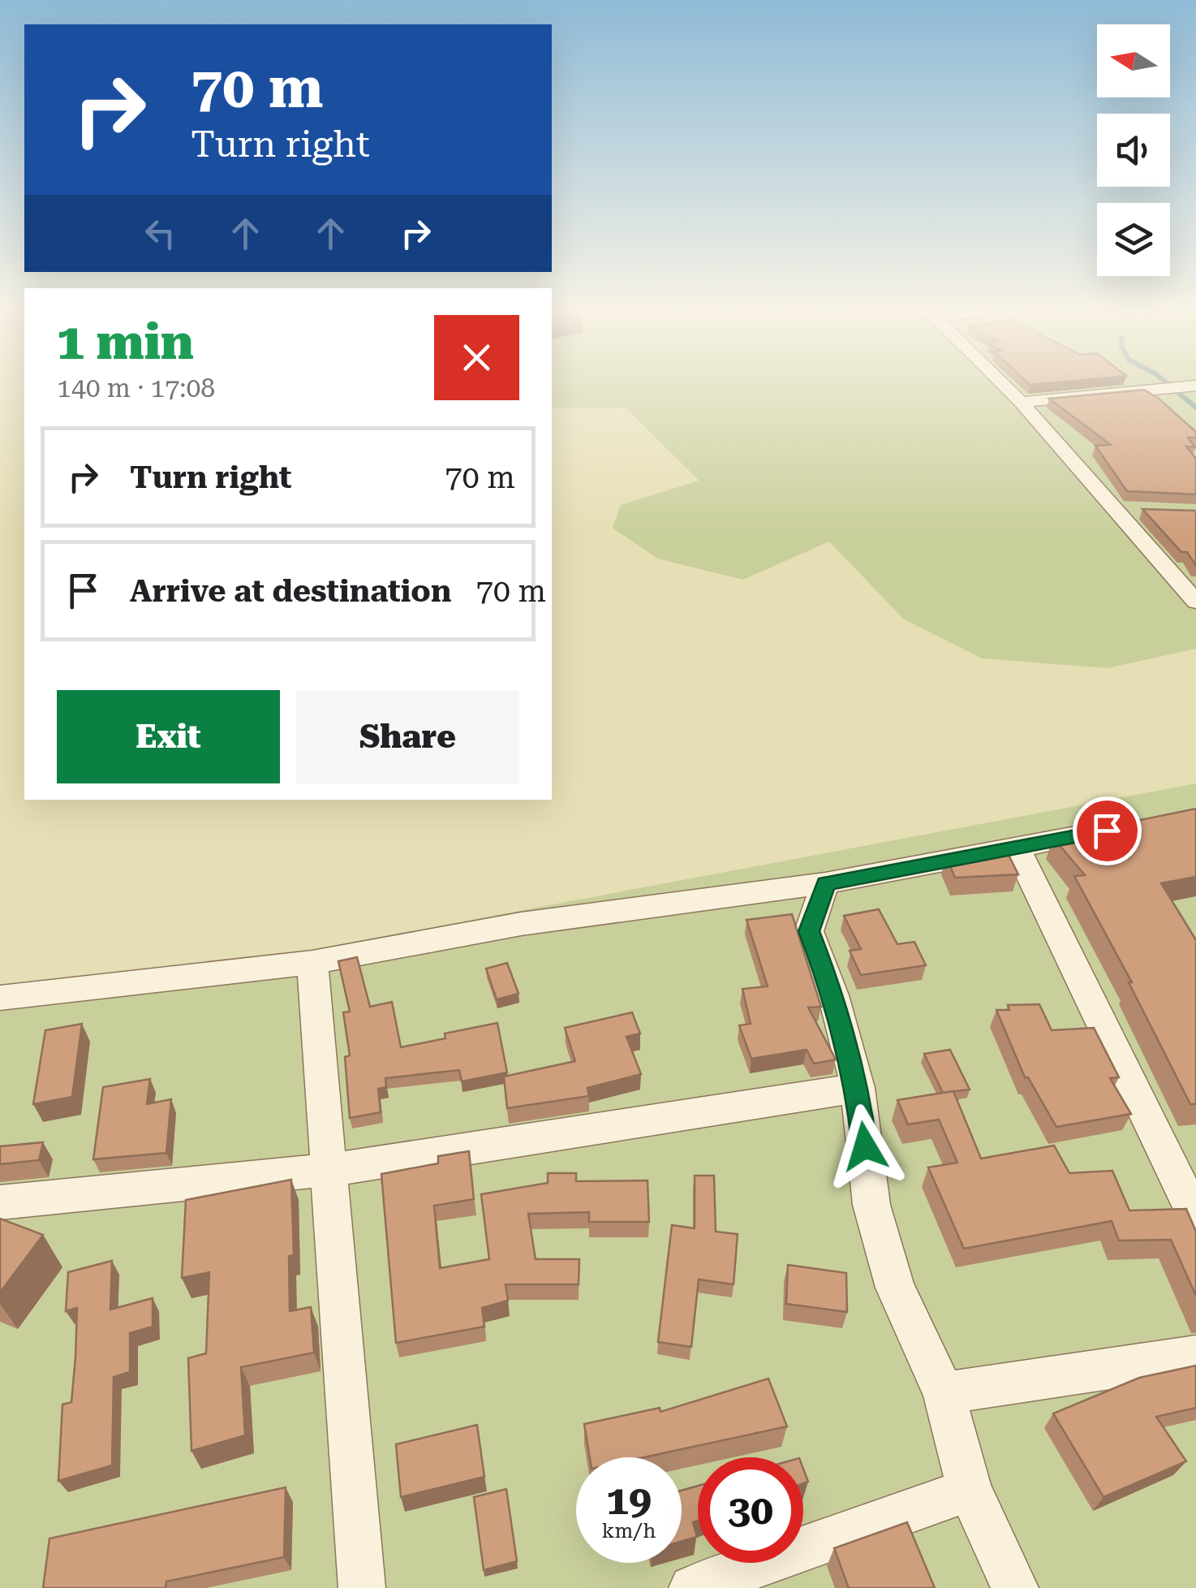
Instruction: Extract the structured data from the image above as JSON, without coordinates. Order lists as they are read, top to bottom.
{
  "north": "left",
  "page": {
    "turn": ["70 m", "Turn right"],
    "heading": ["1 min", "140 m · 17:08"],
    "list": [
      {
        "name": "Turn right",
        "value": "70 m"
      },
      {
        "name": "Arrive at destination",
        "value": "70 m"
      }
    ],
    "buttons": ["Exit", "Share"],
    "speed": "19 km/h",
    "limit": "30"
  }
}
